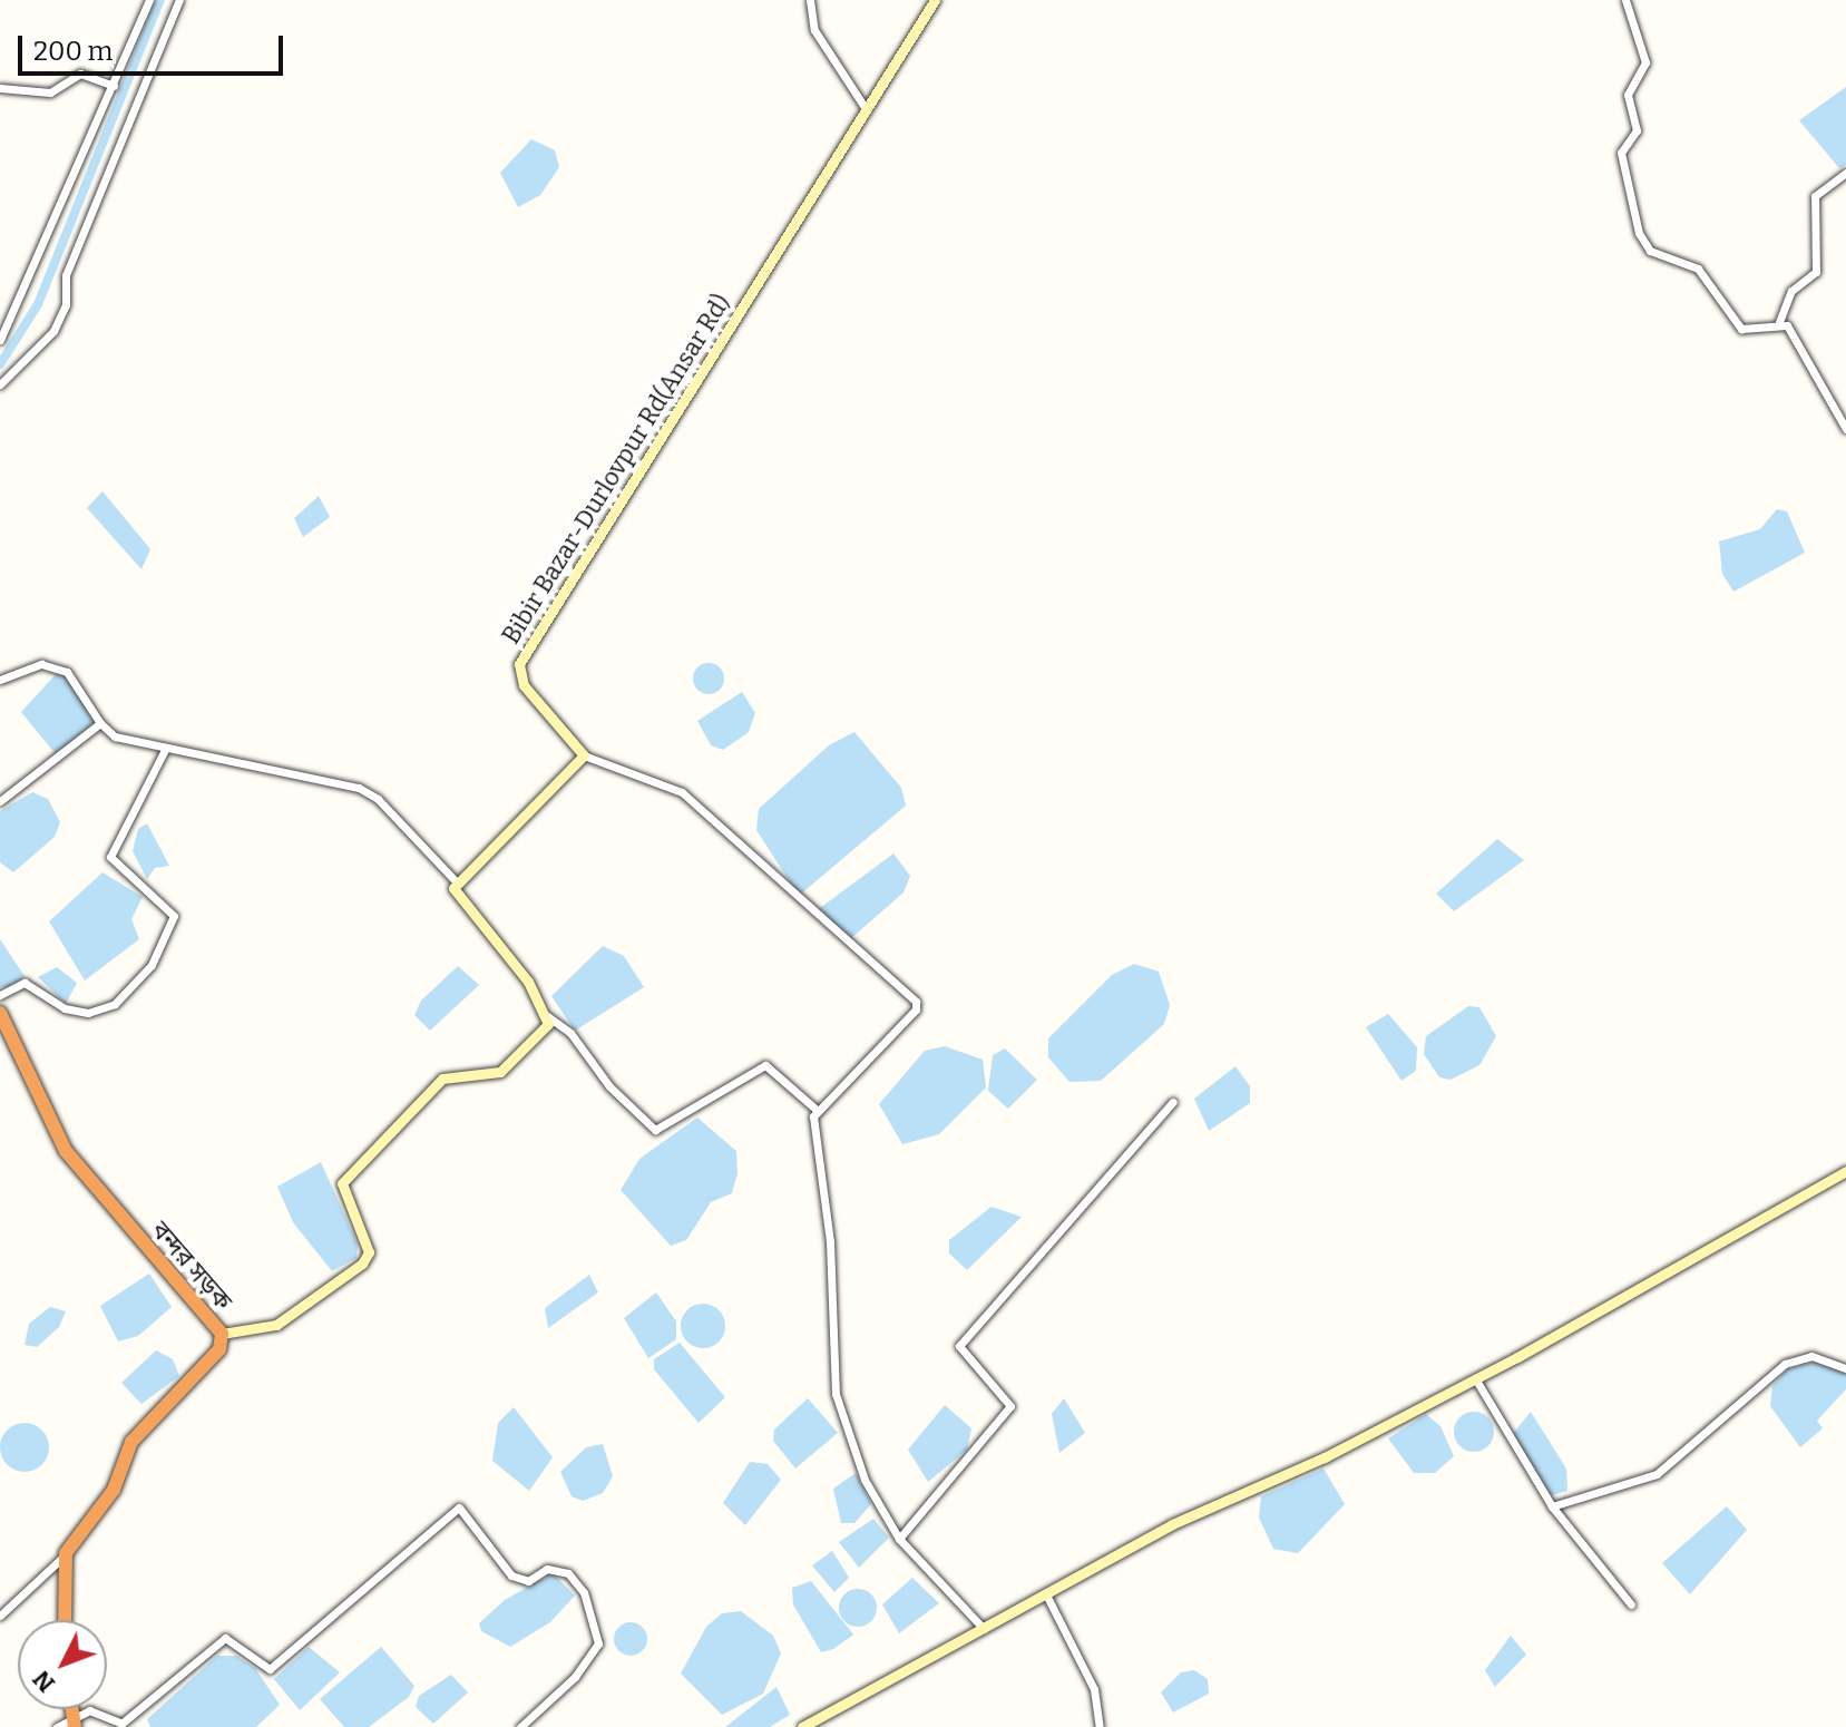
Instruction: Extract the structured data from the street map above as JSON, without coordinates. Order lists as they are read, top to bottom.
{
  "streets": {
    "highway": ["বন্দর সড়ক"],
    "street": ["Bibir Bazar-Durlovpur Rd(Ansar Rd)"]
  },
  "scale_bar": "200 m",
  "north": "bottom left"
}
